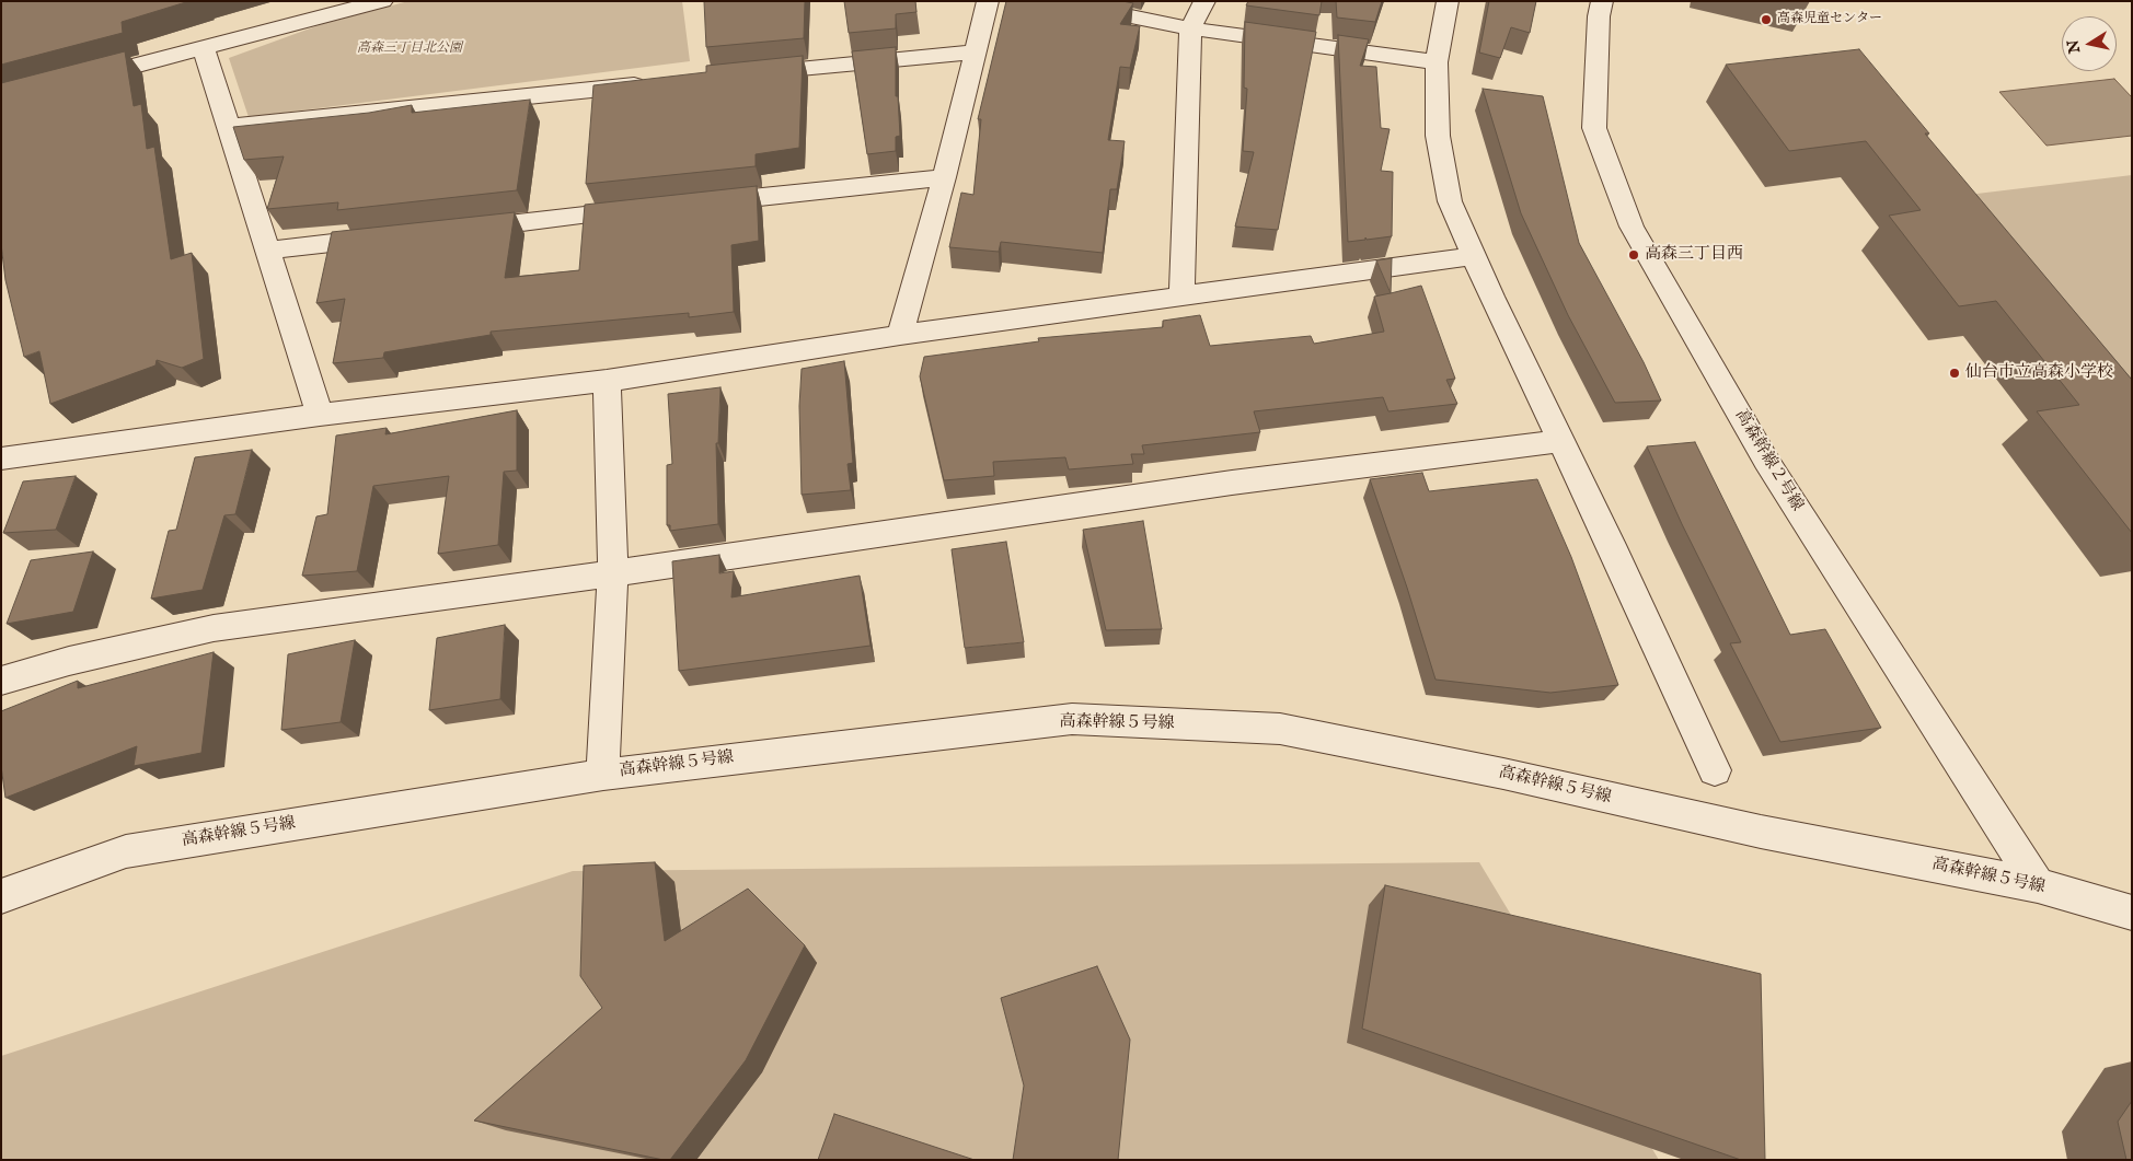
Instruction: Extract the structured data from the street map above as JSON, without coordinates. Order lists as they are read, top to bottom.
{
  "streets": {
    "street": ["高森幹線２号線", "高森幹線５号線"]
  },
  "crossings": [
    ["高森幹線２号線", "高森幹線５号線"]
  ],
  "parks": ["高森三丁目北公園"],
  "places": ["高森児童センター", "高森三丁目西", "仙台市立高森小学校"],
  "north": "left"
}
